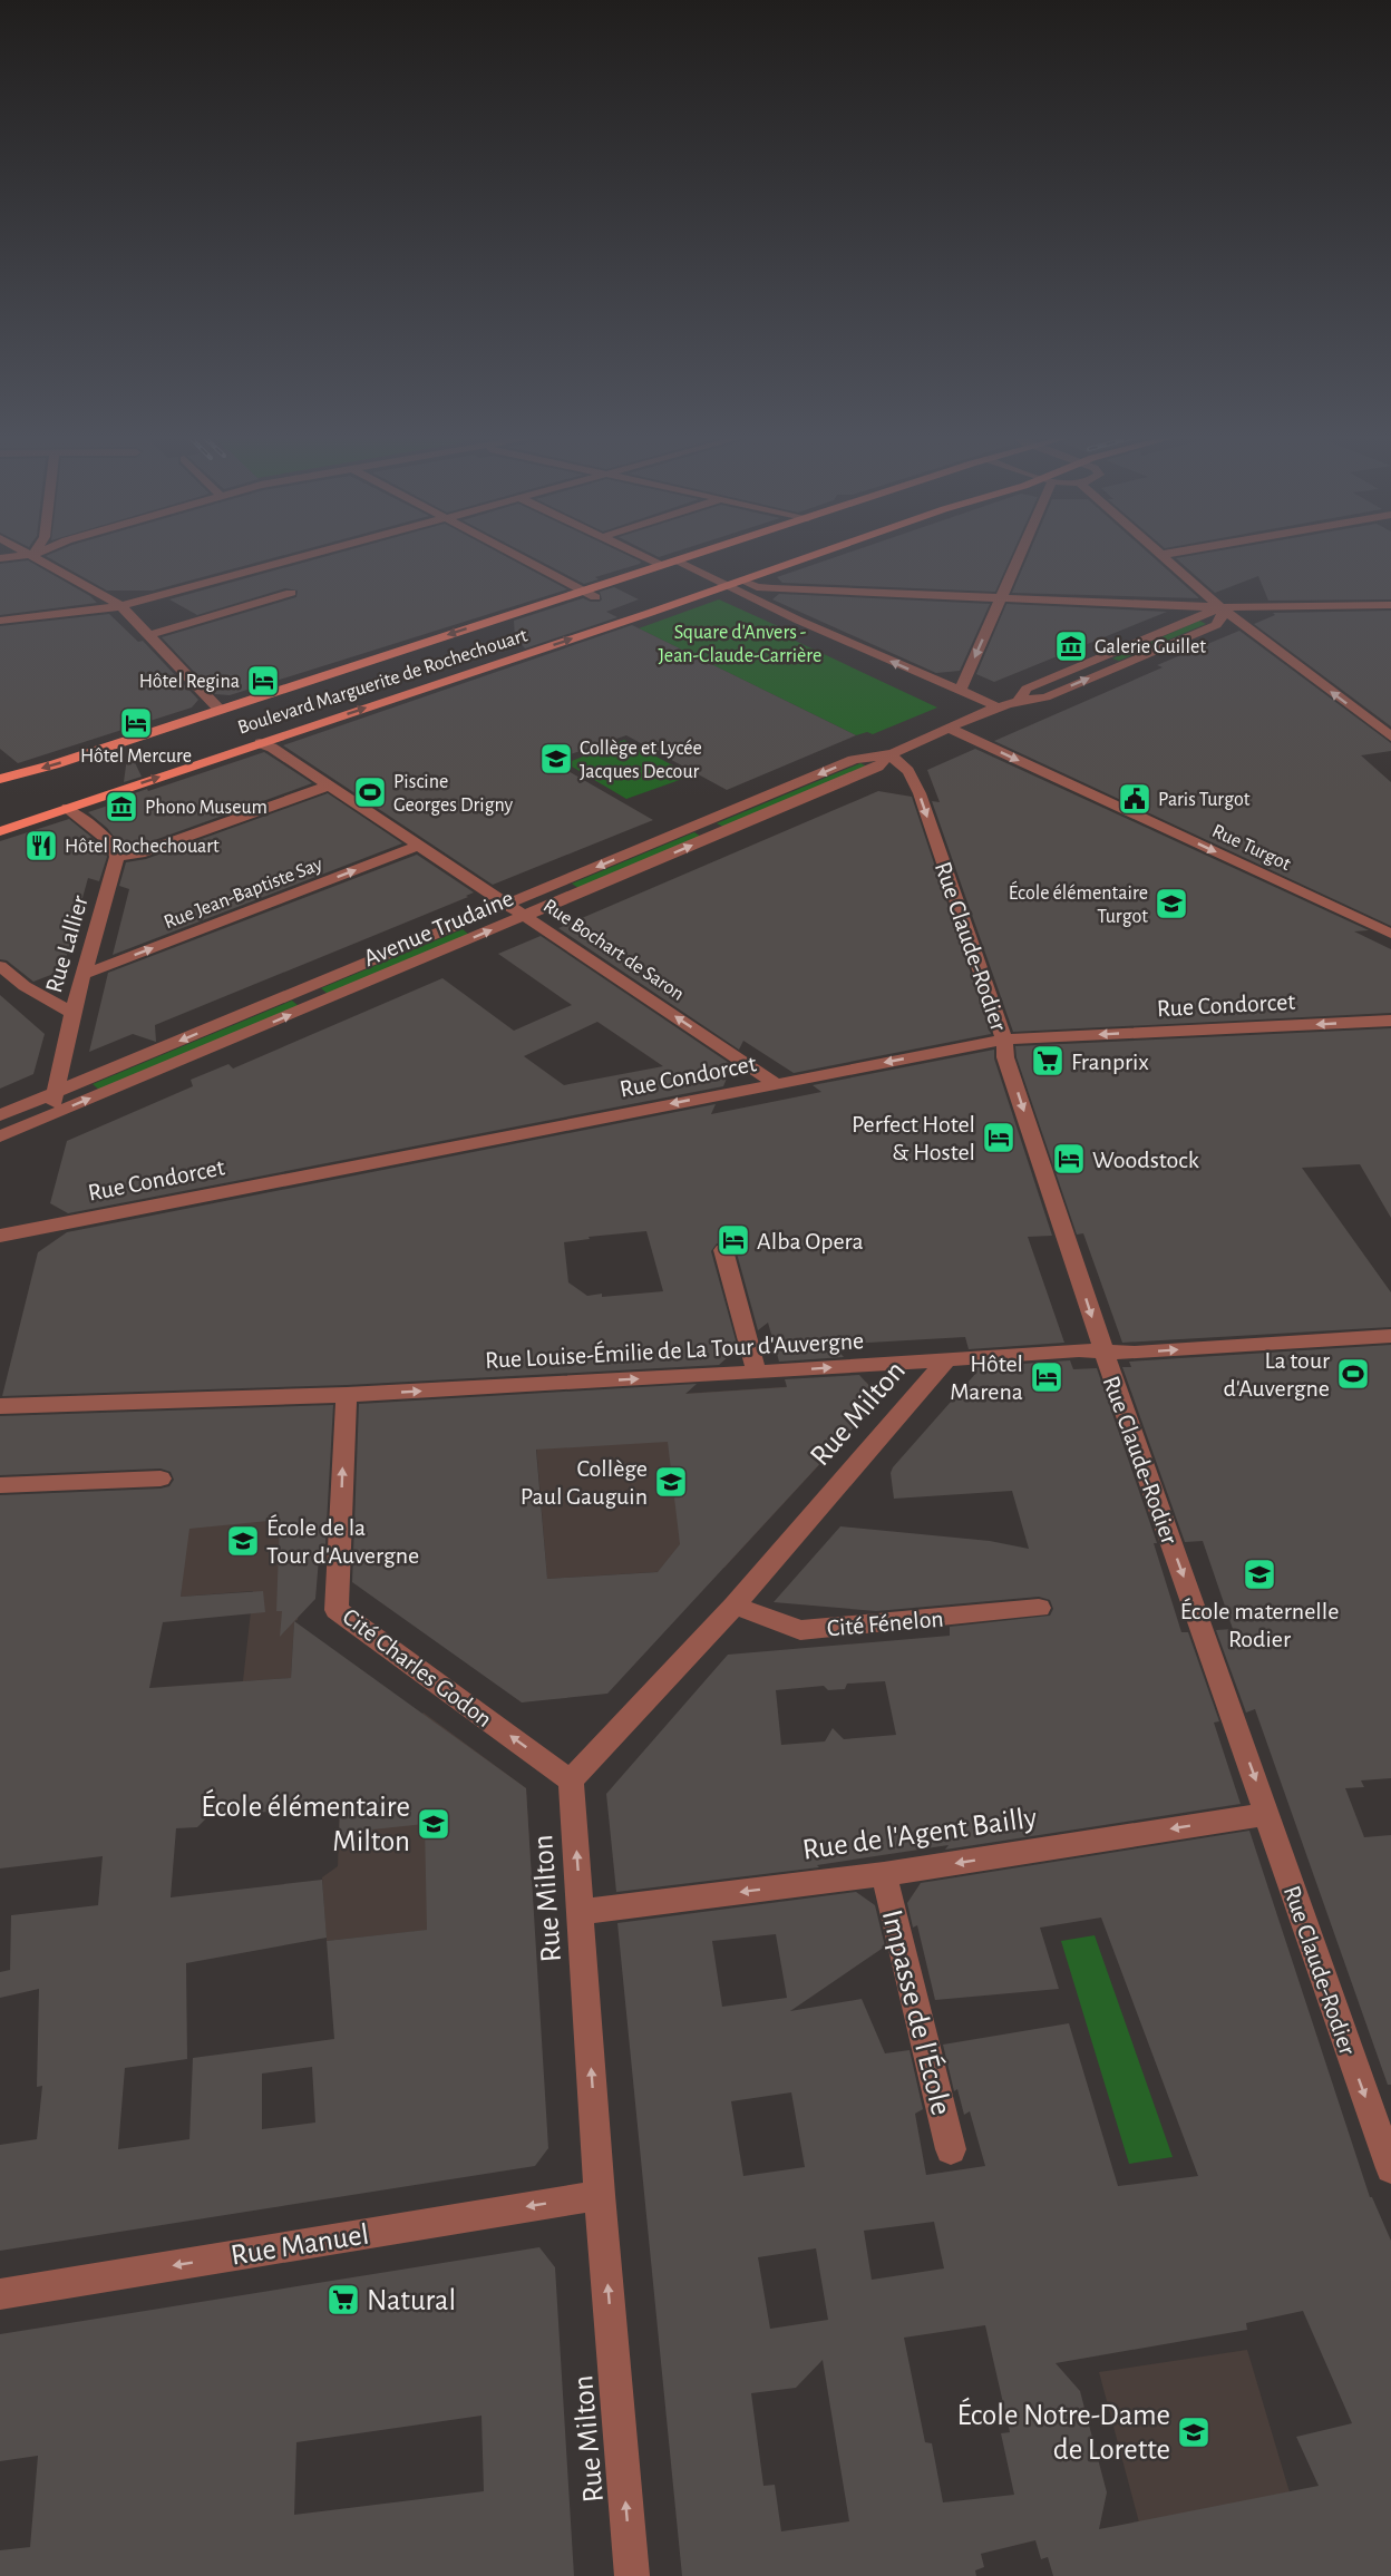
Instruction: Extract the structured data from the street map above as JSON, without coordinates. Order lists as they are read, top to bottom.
{
  "streets": {
    "main road": ["Boulevard Marguerite de Rochechouart"],
    "street": [
      "Rue Turgot",
      "Rue Jean-Baptiste Say",
      "Avenue Trudaine",
      "Rue Lallier",
      "Rue Claude-Rodier",
      "Rue Bochart de Saron",
      "Rue Condorcet",
      "Rue Louise-Émilie de La Tour d'Auvergne",
      "Rue Milton",
      "Cité Fénelon",
      "Cité Charles Godon",
      "Rue de l'Agent Bailly",
      "Impasse de l'École",
      "Rue Manuel"
    ]
  },
  "crossings": [
    ["Boulevard Marguerite de Rochechouart", "Rue Bochart de Saron"],
    ["Rue Turgot", "Avenue Trudaine"],
    ["Rue Jean-Baptiste Say", "Rue Lallier"],
    ["Rue Jean-Baptiste Say", "Rue Bochart de Saron"],
    ["Avenue Trudaine", "Rue Lallier"],
    ["Avenue Trudaine", "Rue Claude-Rodier"],
    ["Avenue Trudaine", "Rue Bochart de Saron"],
    ["Rue Claude-Rodier", "Rue Condorcet"],
    ["Rue Claude-Rodier", "Rue Louise-Émilie de La Tour d'Auvergne"],
    ["Rue Claude-Rodier", "Rue de l'Agent Bailly"],
    ["Rue Bochart de Saron", "Rue Condorcet"],
    ["Rue Louise-Émilie de La Tour d'Auvergne", "Rue Milton"],
    ["Rue Louise-Émilie de La Tour d'Auvergne", "Cité Charles Godon"],
    ["Rue Milton", "Cité Fénelon"],
    ["Rue Milton", "Cité Charles Godon"],
    ["Rue Milton", "Rue de l'Agent Bailly"],
    ["Rue Milton", "Rue Manuel"],
    ["Rue de l'Agent Bailly", "Impasse de l'École"]
  ],
  "one_way": [
    "Rue Turgot",
    "Rue Claude-Rodier",
    "Rue Bochart de Saron",
    "Rue Condorcet",
    "Rue Louise-Émilie de La Tour d'Auvergne",
    "Rue Milton",
    "Cité Charles Godon",
    "Rue de l'Agent Bailly",
    "Rue Manuel"
  ],
  "parks": ["Square d'Anvers - Jean-Claude-Carrière"],
  "places": {
    "museum": ["Galerie Guillet", "Phono Museum"],
    "hotel": [
      "Hôtel Regina",
      "Hôtel Mercure",
      "Perfect Hotel & Hostel",
      "Woodstock",
      "Alba Opera",
      "Hôtel Marena"
    ],
    "school or university": [
      "Collège et Lycée Jacques Decour",
      "École élémentaire Turgot",
      "Collège Paul Gauguin",
      "École de la Tour d'Auvergne",
      "École maternelle Rodier",
      "École élémentaire Milton",
      "École Notre-Dame de Lorette"
    ],
    "sports": ["Piscine Georges Drigny", "La tour d'Auvergne"],
    "public building": ["Paris Turgot"],
    "restaurant": ["Hôtel Rochechouart"],
    "supermarket": ["Franprix", "Natural"]
  }
}
